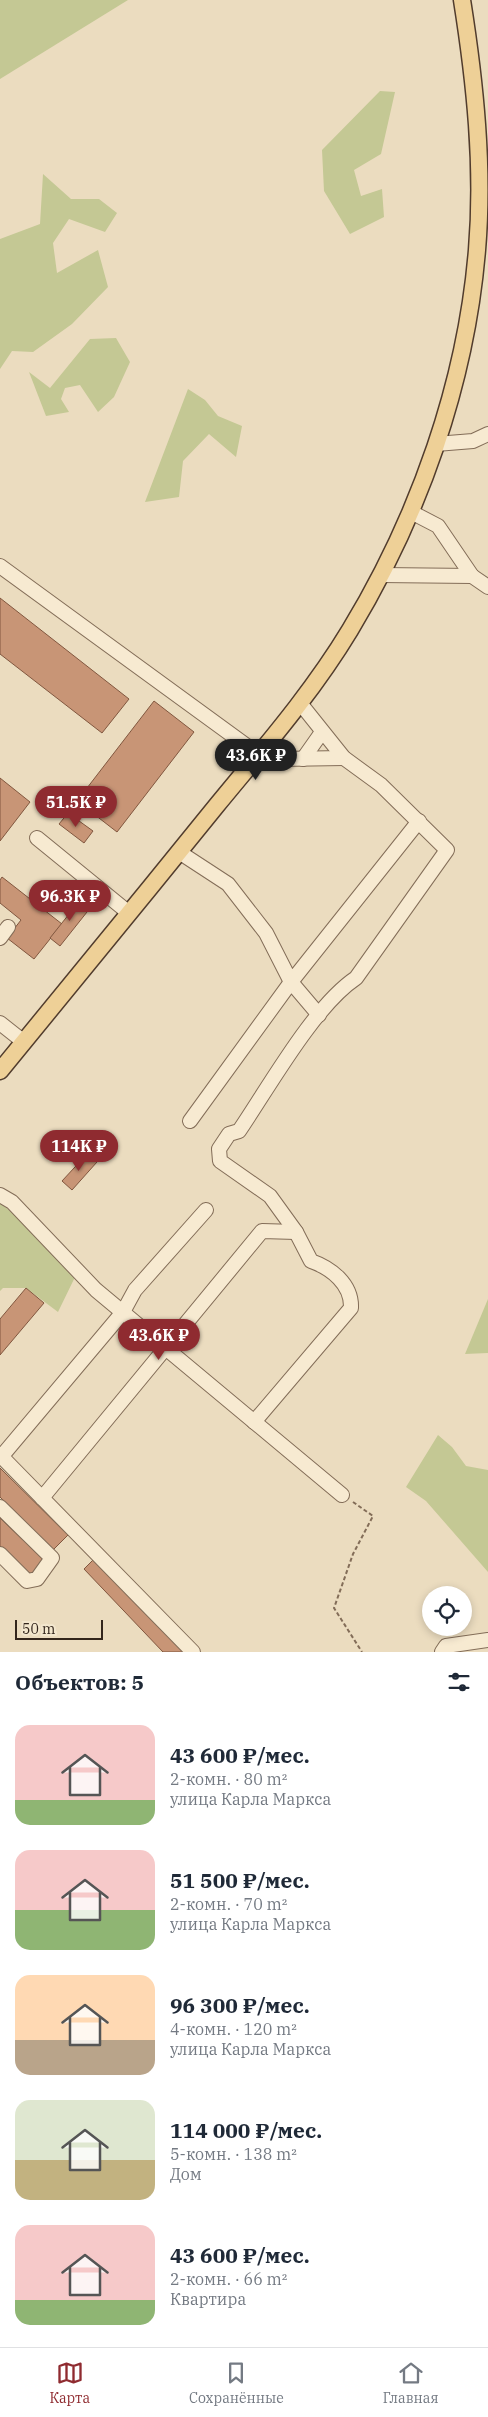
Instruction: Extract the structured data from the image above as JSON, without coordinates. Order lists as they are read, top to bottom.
{
  "scale_bar": "50 m",
  "page": {
    "price": [
      "43.6K ₽",
      "51.5K ₽",
      "96.3K ₽",
      "114K ₽",
      "43.6K ₽"
    ],
    "scale": "50 m",
    "heading": "Объектов: 5",
    "list": [
      {
        "name": "43 600 ₽/мес.",
        "note": "2-комн. · 80 m² · улица Карла Маркса"
      },
      {
        "name": "51 500 ₽/мес.",
        "note": "2-комн. · 70 m² · улица Карла Маркса"
      },
      {
        "name": "96 300 ₽/мес.",
        "note": "4-комн. · 120 m² · улица Карла Маркса"
      },
      {
        "name": "114 000 ₽/мес.",
        "note": "5-комн. · 138 m² · Дом"
      },
      {
        "name": "43 600 ₽/мес.",
        "note": "2-комн. · 66 m² · Квартира"
      }
    ],
    "tabs": ["Карта", "Сохранённые", "Главная"]
  }
}
